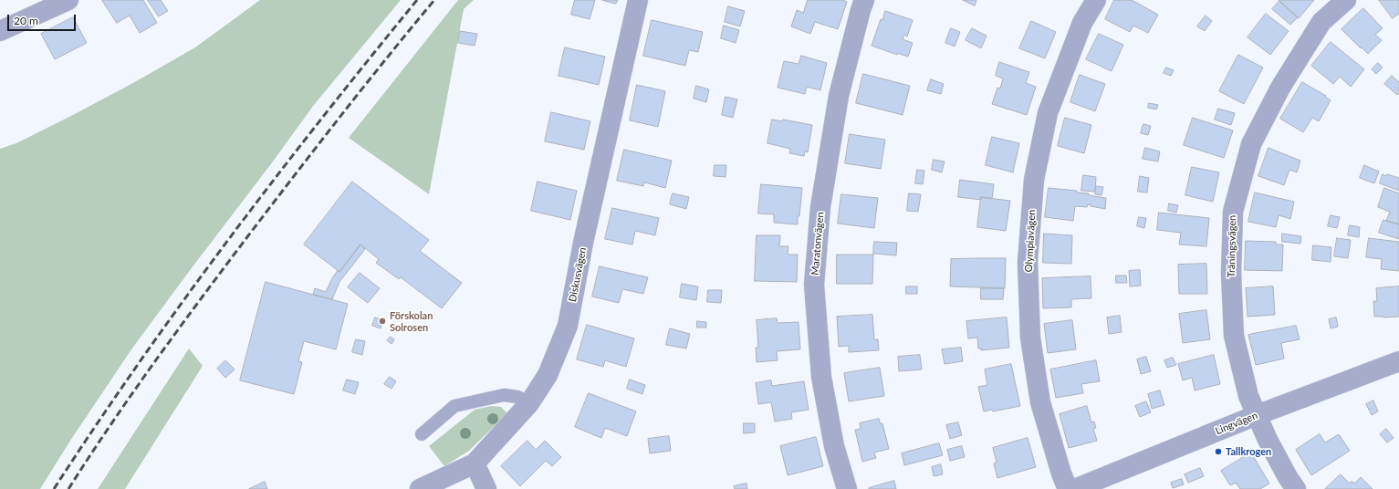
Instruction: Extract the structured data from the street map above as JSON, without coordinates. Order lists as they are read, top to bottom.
{
  "streets": {
    "street": [
      "Olympiavägen",
      "Maratonvägen",
      "Träningsvägen",
      "Diskusvägen",
      "Lingvägen"
    ]
  },
  "crossings": [
    ["Träningsvägen", "Lingvägen"]
  ],
  "places": ["Förskolan Solrosen", "Tallkrogen"],
  "scale_bar": "20 m"
}
